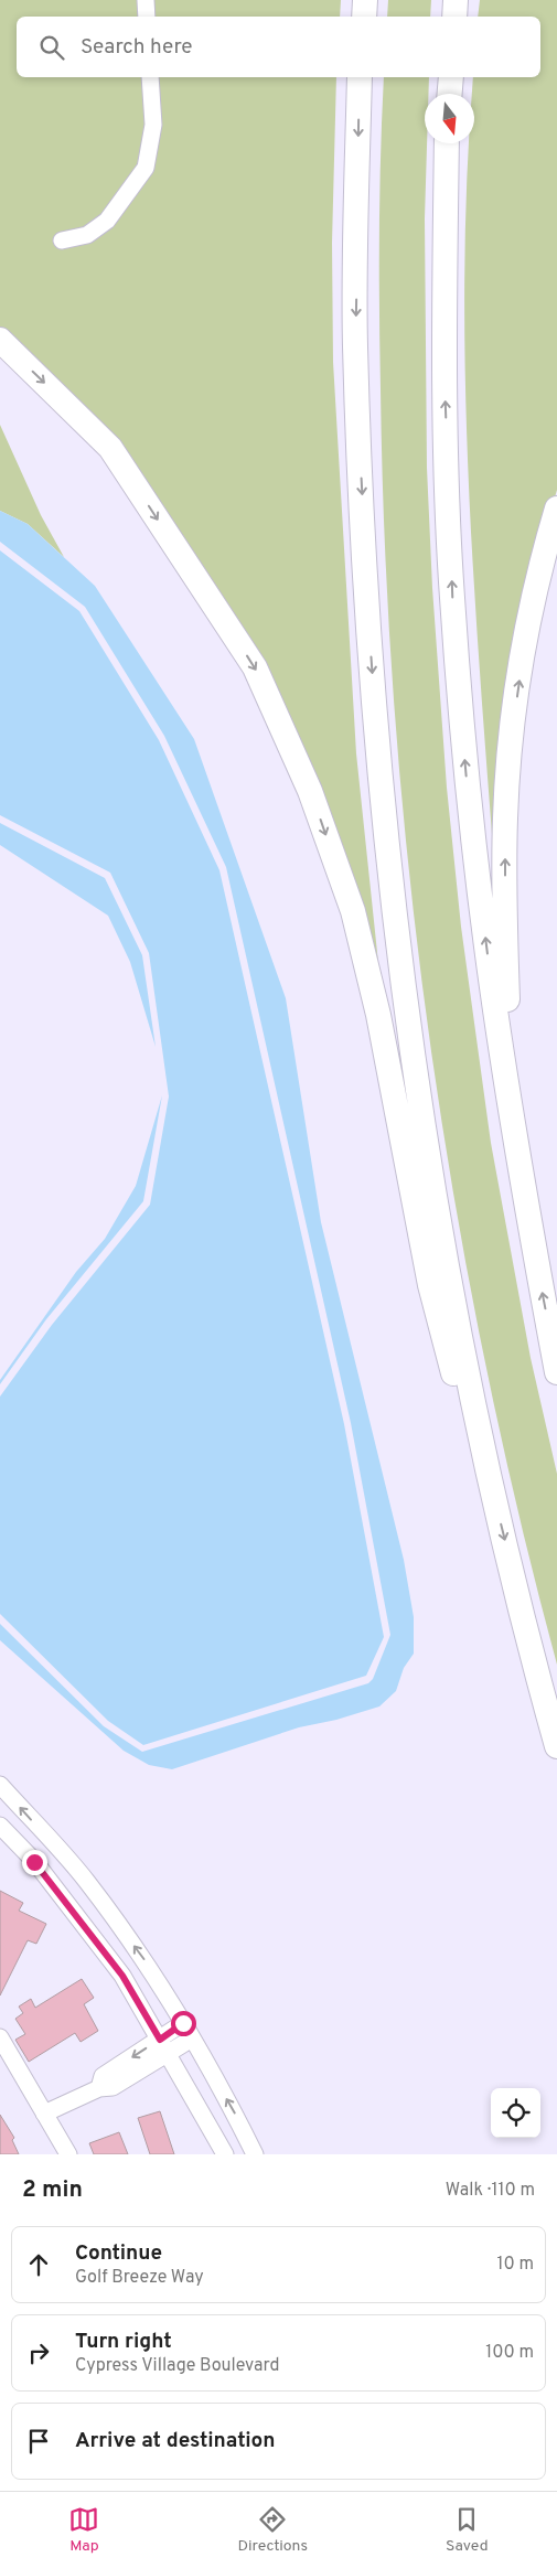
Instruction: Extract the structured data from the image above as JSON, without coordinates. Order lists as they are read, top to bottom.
{
  "north": "bottom",
  "page": {
    "search": "Search here",
    "heading": ["2 min", "Walk · 110 m"],
    "list": [
      ["Continue", "Golf Breeze Way", "10 m"],
      ["Turn right", "Cypress Village Boulevard", "100 m"],
      "Arrive at destination"
    ],
    "nav": ["Map", "Directions", "Saved"]
  }
}
